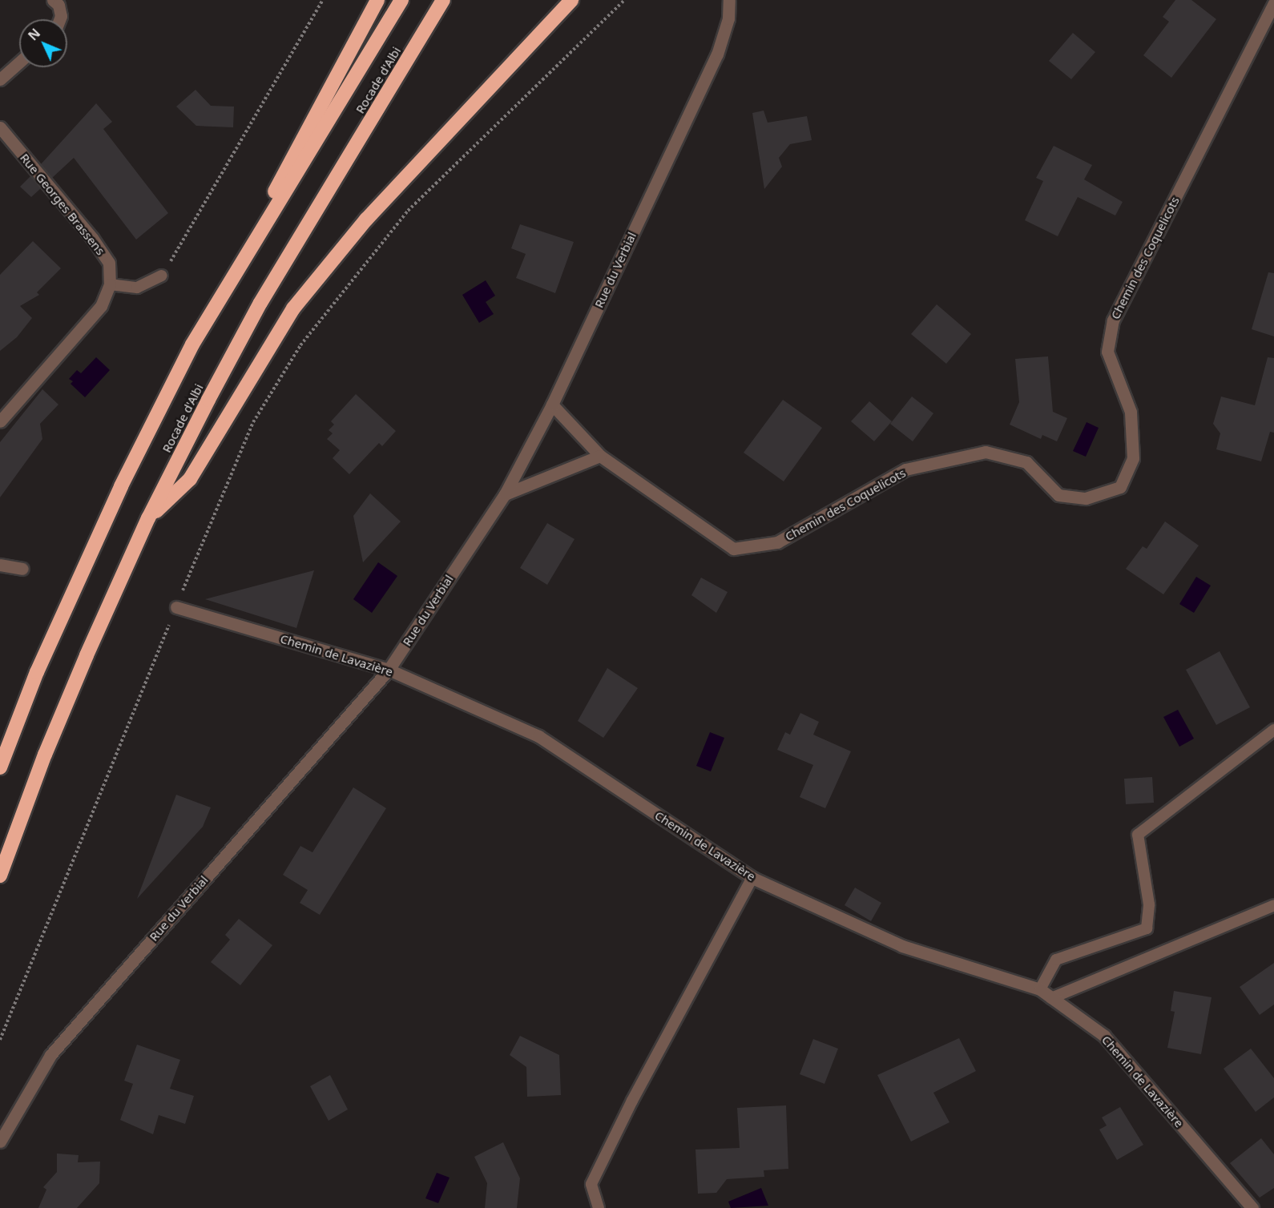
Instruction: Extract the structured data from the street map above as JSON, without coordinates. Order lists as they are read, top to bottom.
{
  "streets": {
    "highway": ["Rocade d'Albi"],
    "street": [
      "Rue Georges Brassens",
      "Chemin des Coquelicots",
      "Rue du Verbial",
      "Chemin de Lavazière"
    ]
  },
  "crossings": [
    ["Chemin des Coquelicots", "Rue du Verbial"],
    ["Rue du Verbial", "Chemin de Lavazière"]
  ],
  "north": "top left"
}
